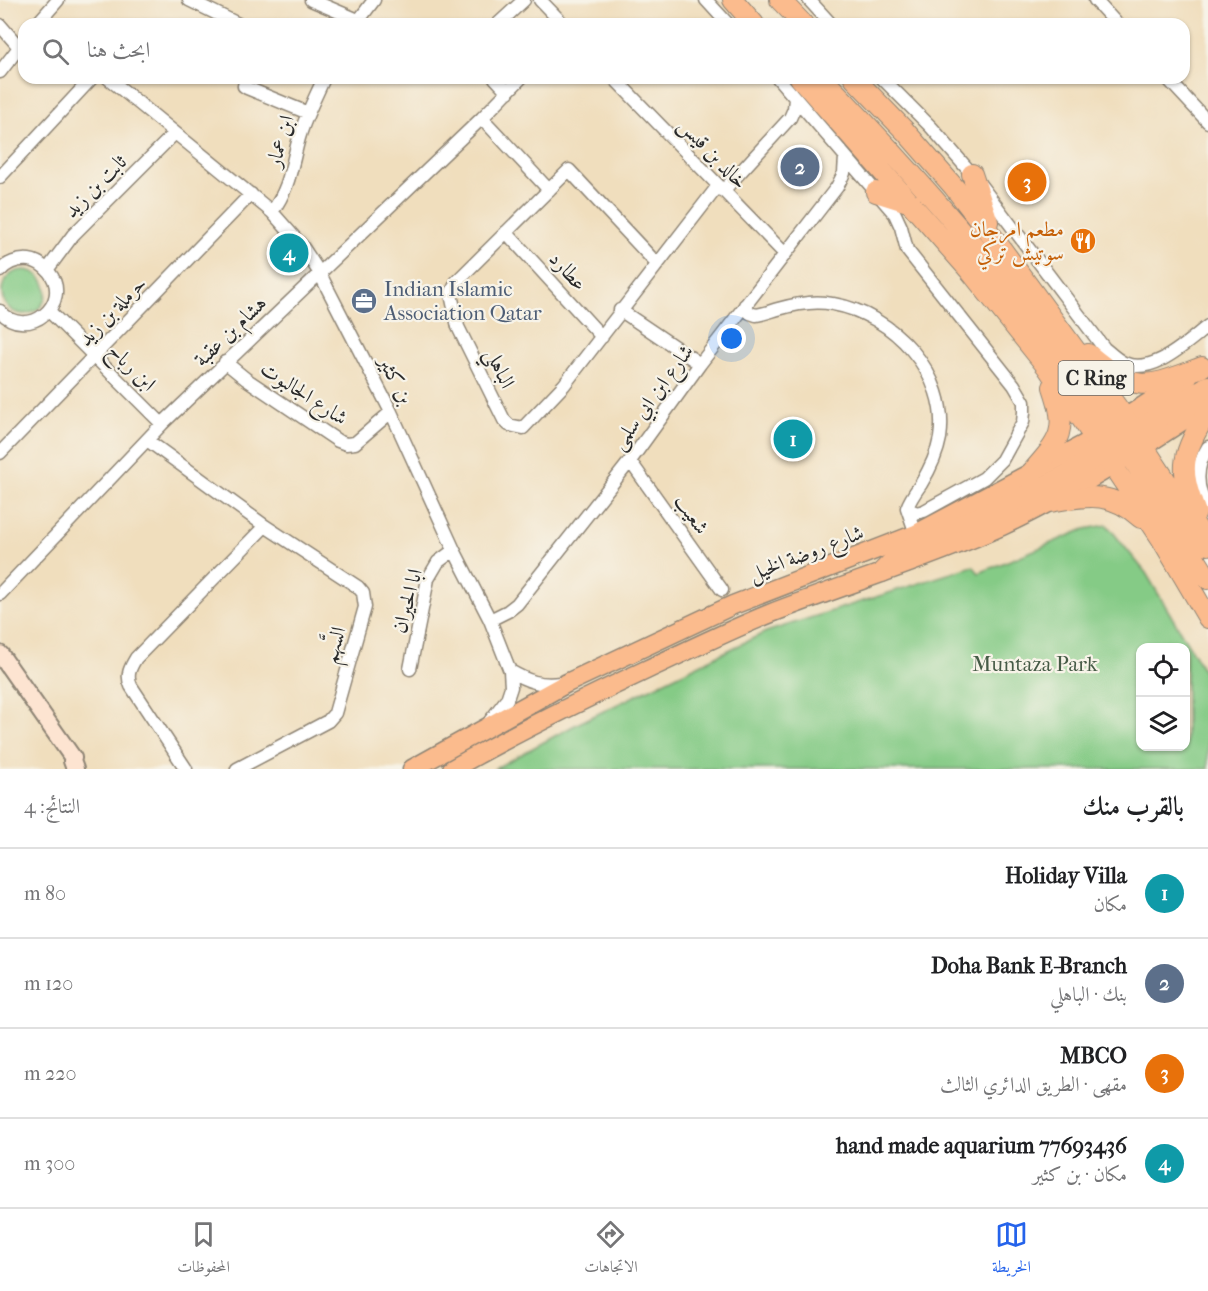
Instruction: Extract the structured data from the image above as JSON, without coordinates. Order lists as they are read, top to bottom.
{
  "streets": {
    "highway": ["C Ring"],
    "main road": ["شارع روضة الخيل"],
    "street": [
      "ابن عمار",
      "خالد بن قيس",
      "ثابت بن زيد",
      "عطارد",
      "حرملة بن زيد",
      "هشام بن عقبة",
      "ابن رباح",
      "الباهلي",
      "بن كثير",
      "شارع الجالبوت",
      "شارع ابن ابي سلمى",
      "شعيب",
      "ابا الحيران",
      "السَّهم"
    ]
  },
  "crossings": [
    ["ابن عمار", "بن كثير"],
    ["خالد بن قيس", "الباهلي"],
    ["خالد بن قيس", "شارع ابن ابي سلمى"],
    ["ثابت بن زيد", "بن كثير"],
    ["عطارد", "الباهلي"],
    ["حرملة بن زيد", "ابن رباح"],
    ["حرملة بن زيد", "بن كثير"],
    ["هشام بن عقبة", "ابن رباح"],
    ["هشام بن عقبة", "بن كثير"],
    ["هشام بن عقبة", "شارع الجالبوت"],
    ["هشام بن عقبة", "السَّهم"],
    ["C Ring", "شارع روضة الخيل"],
    ["بن كثير", "شارع الجالبوت"],
    ["بن كثير", "شارع ابن ابي سلمى"],
    ["بن كثير", "شارع روضة الخيل"],
    ["بن كثير", "ابا الحيران"],
    ["شارع ابن ابي سلمى", "شعيب"]
  ],
  "parks": ["Muntaza Park"],
  "places": {
    "restaurant": ["مطعم امرجان سوتيش تركي"],
    "office": ["Indian Islamic Association Qatar"]
  },
  "page": {
    "search": "ابحث هنا",
    "pins": [
      "2",
      "3",
      "4",
      "1"
    ],
    "heading": ["بالقرب منك", "النتائج: 4"],
    "list": [
      {
        "mark": "1",
        "name": "Holiday Villa",
        "note": "مكان",
        "value": "80 m"
      },
      {
        "mark": "2",
        "name": "Doha Bank E-Branch",
        "note": "بنك · الباهلي",
        "value": "120 m"
      },
      {
        "mark": "3",
        "name": "MBCO",
        "note": "مقهى · الطريق الدائري الثالث",
        "value": "220 m"
      },
      {
        "mark": "4",
        "name": "hand made aquarium 77693436",
        "note": "مكان · بن كثير",
        "value": "300 m"
      }
    ],
    "nav": ["الخريطة", "الاتجاهات", "المحفوظات"]
  }
}
